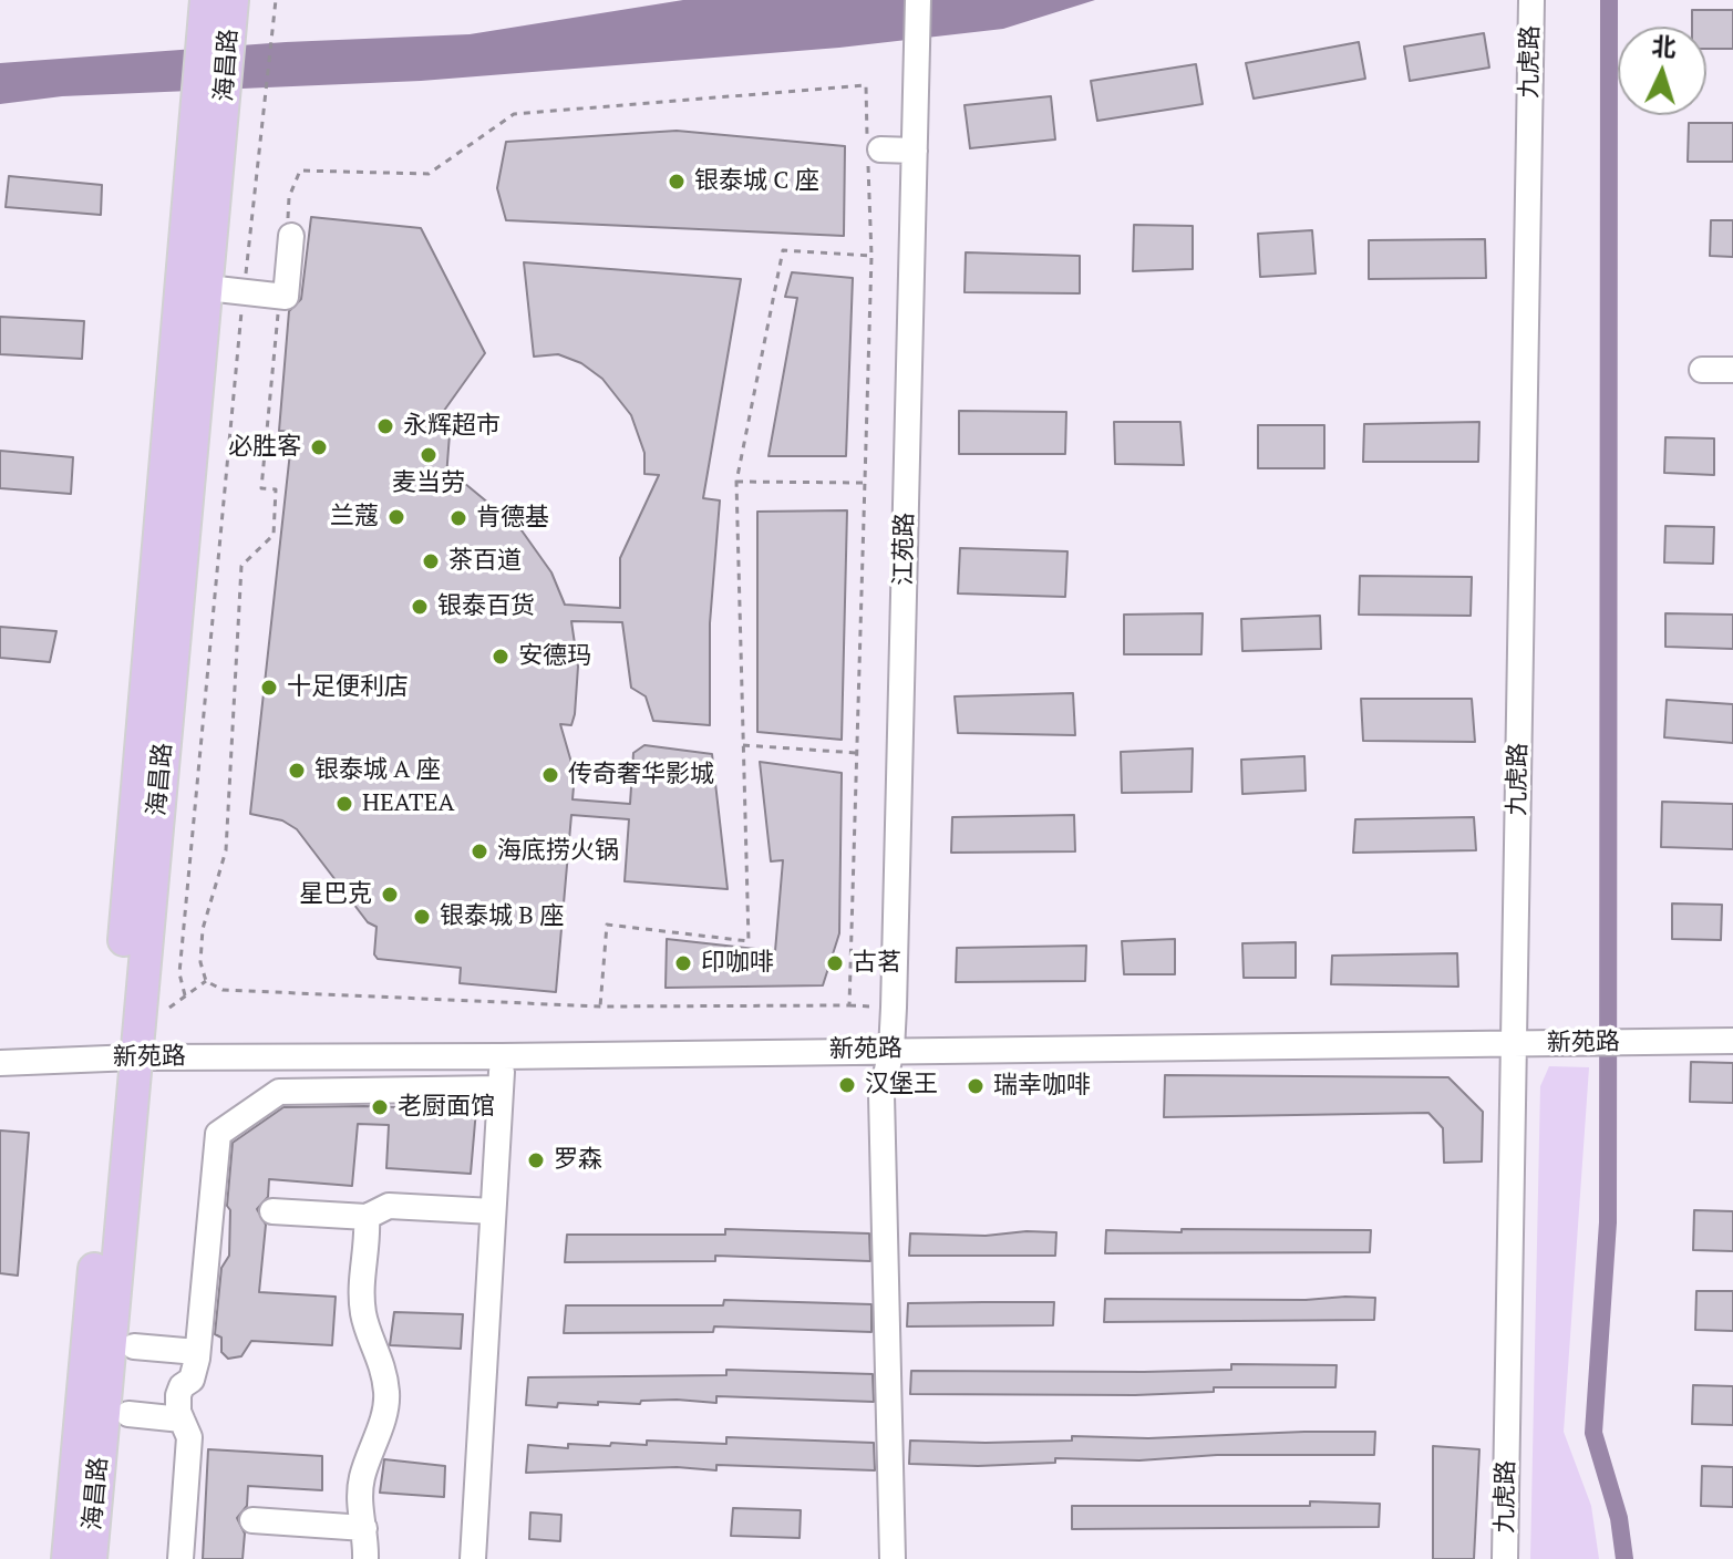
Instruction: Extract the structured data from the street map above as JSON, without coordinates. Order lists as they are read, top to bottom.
{
  "streets": {
    "main road": ["海昌路"],
    "street": ["九虎路", "江苑路", "新苑路"]
  },
  "crossings": [
    ["九虎路", "新苑路"],
    ["海昌路", "新苑路"],
    ["江苑路", "新苑路"]
  ],
  "places": [
    "银泰城 C 座",
    "永辉超市",
    "必胜客",
    "麦当劳",
    "兰蔻",
    "肯德基",
    "茶百道",
    "银泰百货",
    "安德玛",
    "十足便利店",
    "银泰城 A 座",
    "传奇奢华影城",
    "HEATEA",
    "海底捞火锅",
    "星巴克",
    "银泰城 B 座",
    "印咖啡",
    "古茗",
    "汉堡王",
    "瑞幸咖啡",
    "老厨面馆",
    "罗森"
  ],
  "north": "top"
}
